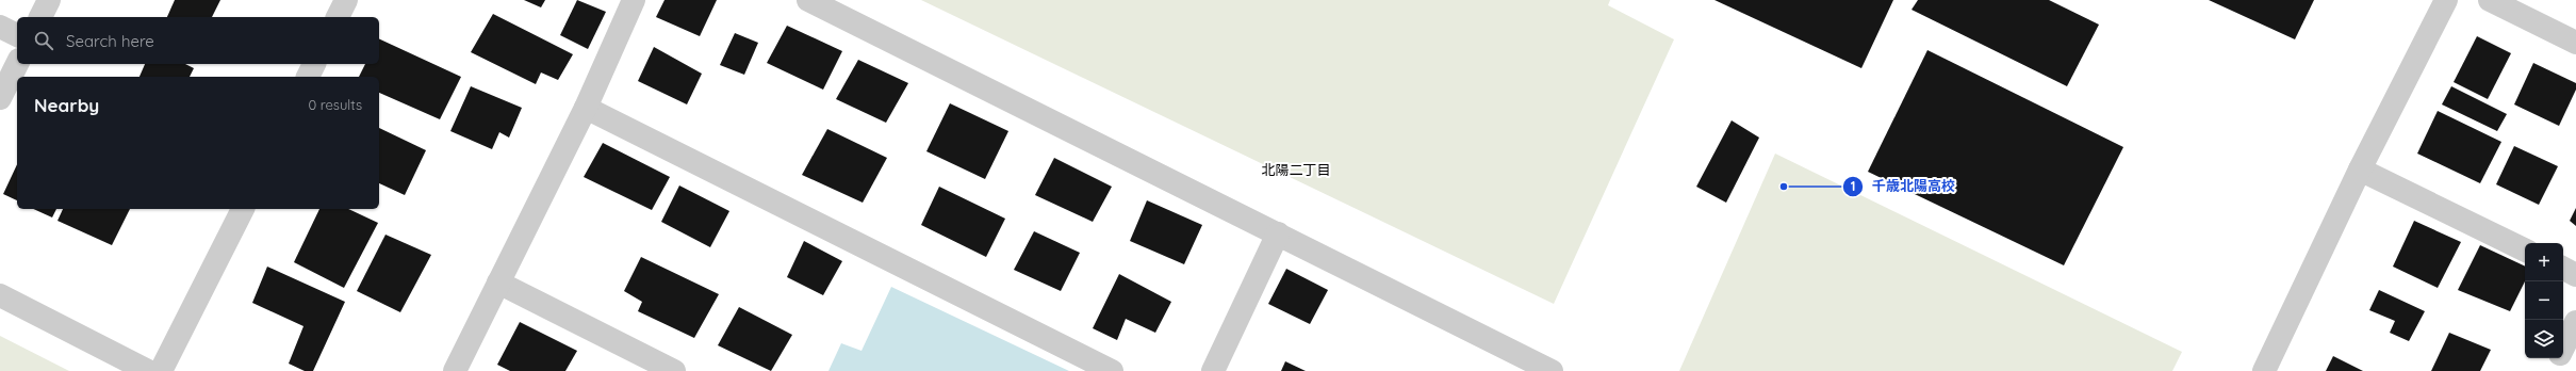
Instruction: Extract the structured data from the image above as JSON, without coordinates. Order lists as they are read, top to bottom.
{
  "districts": ["北陽二丁目"],
  "places": ["千歳北陽高校"],
  "page": {
    "search": "Search here",
    "heading": ["Nearby", "0 results"],
    "map_buttons": ["+", "−"]
  }
}
